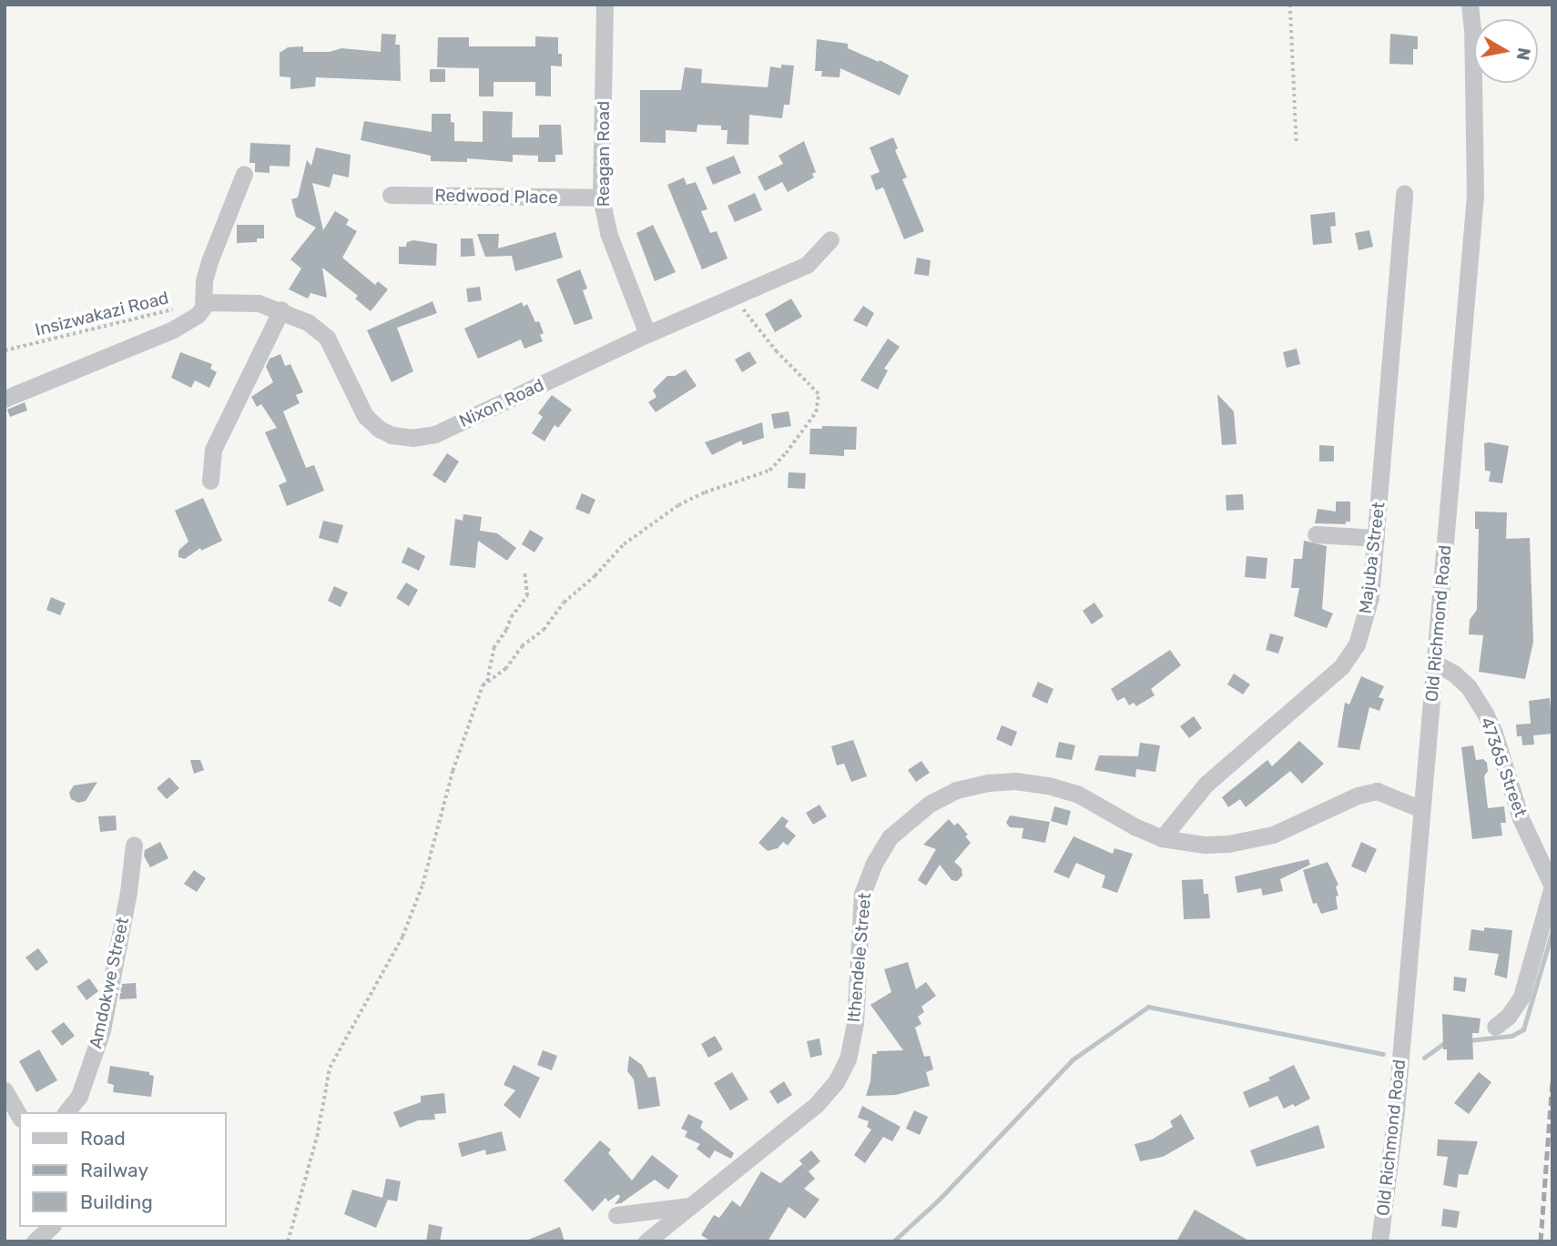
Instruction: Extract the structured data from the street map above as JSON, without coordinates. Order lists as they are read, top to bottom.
{
  "streets": {
    "street": [
      "Reagan Road",
      "Redwood Place",
      "Nixon Road",
      "Majuba Street",
      "Old Richmond Road",
      "47365 Street",
      "Ithendele Street",
      "Amdokwe Street"
    ],
    "path": ["Insizwakazi Road"]
  },
  "crossings": [
    ["Reagan Road", "Redwood Place"],
    ["Reagan Road", "Nixon Road"],
    ["Insizwakazi Road", "Nixon Road"],
    ["Majuba Street", "Ithendele Street"],
    ["Old Richmond Road", "47365 Street"],
    ["Old Richmond Road", "Ithendele Street"]
  ],
  "legend": ["Road", "Railway", "Building"],
  "north": "right"
}
